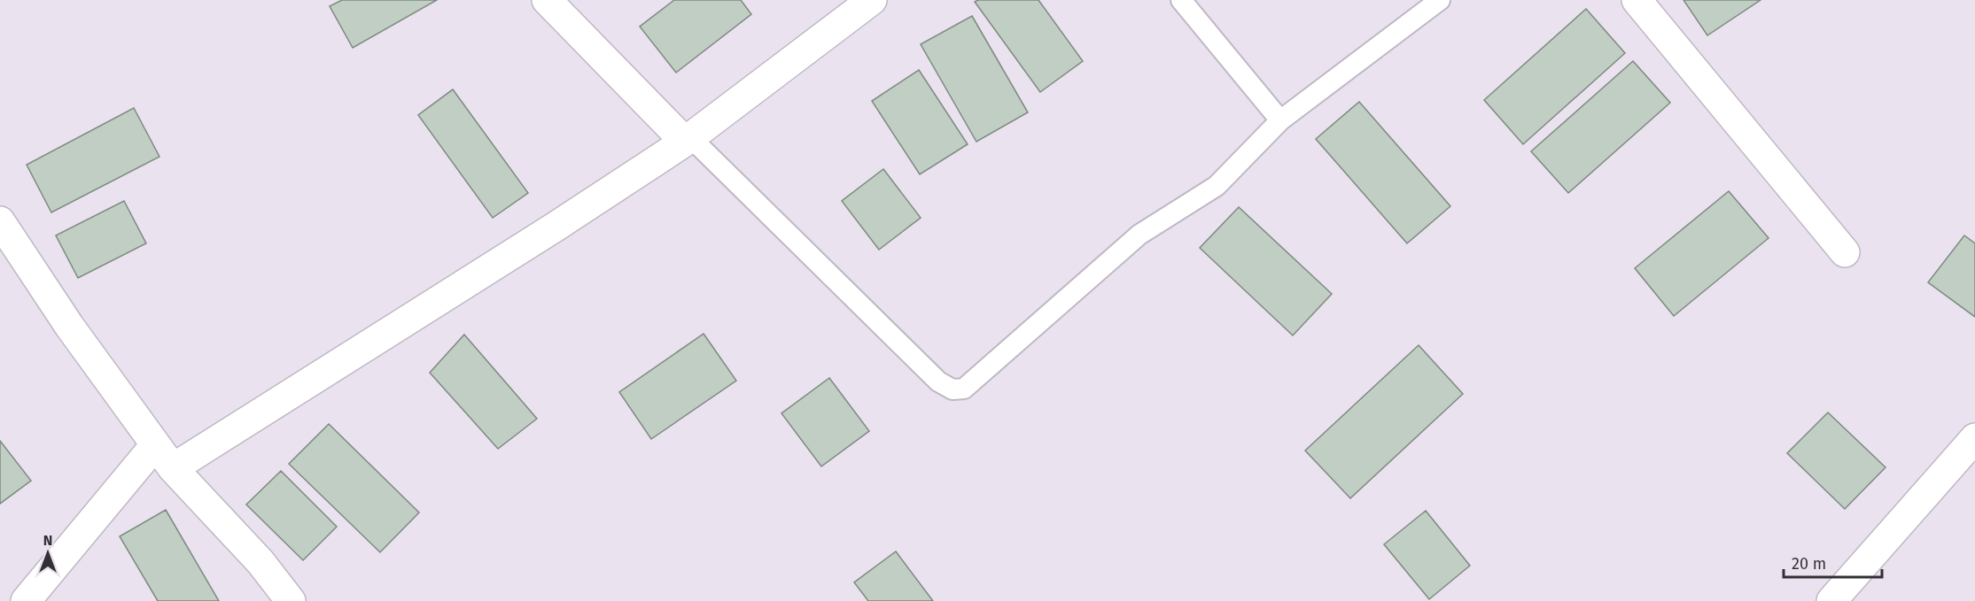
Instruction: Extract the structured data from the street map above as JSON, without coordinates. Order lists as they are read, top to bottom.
{
  "scale_bar": "20 m",
  "north": "top"
}
